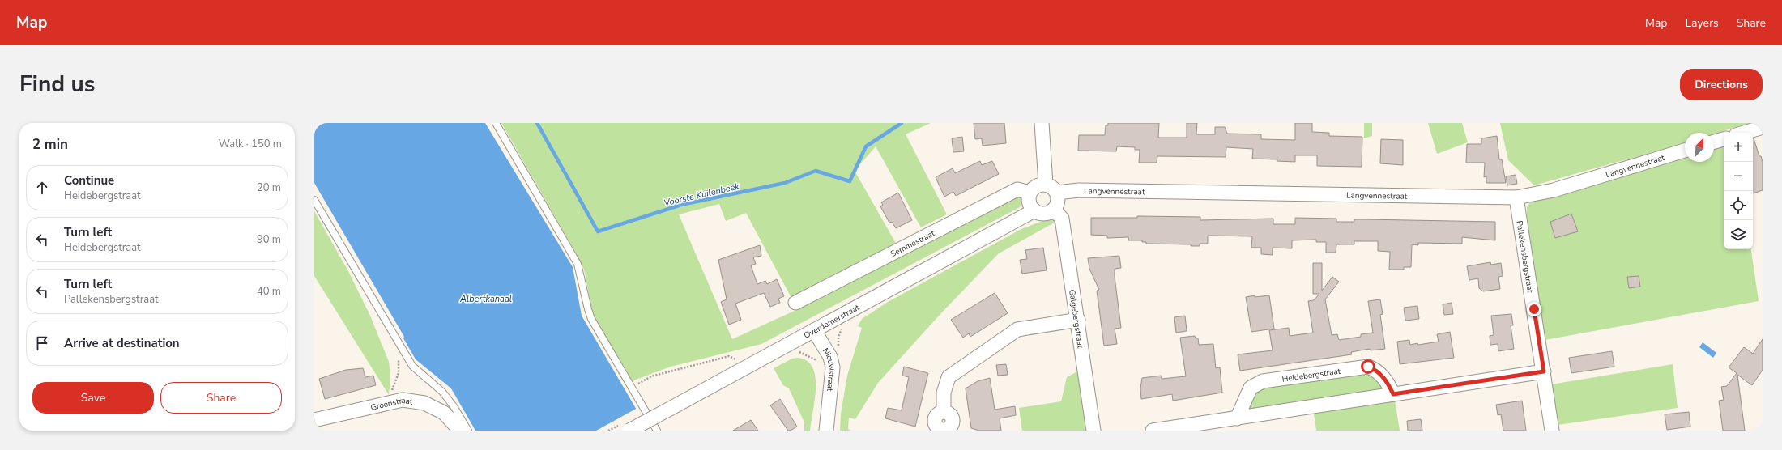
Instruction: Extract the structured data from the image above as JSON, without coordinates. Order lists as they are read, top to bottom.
{
  "streets": {
    "street": [
      "Langvennestraat",
      "Semmestraat",
      "Pallekensbergstraat",
      "Galgebergstraat",
      "Overdemerstraat",
      "Nieuwstraat",
      "Heidebergstraat",
      "Groenstraat"
    ]
  },
  "crossings": [
    ["Langvennestraat", "Semmestraat"],
    ["Langvennestraat", "Pallekensbergstraat"],
    ["Langvennestraat", "Galgebergstraat"],
    ["Langvennestraat", "Overdemerstraat"],
    ["Semmestraat", "Galgebergstraat"],
    ["Semmestraat", "Overdemerstraat"],
    ["Galgebergstraat", "Overdemerstraat"],
    ["Overdemerstraat", "Nieuwstraat"]
  ],
  "water": ["Voorste Kuilenbeek", "Albertkanaal"],
  "north": "top right",
  "page": {
    "header": "Map",
    "nav": ["Map", "Layers", "Share"],
    "title": "Find us",
    "buttons": [
      "Directions",
      ["Save", "Share"]
    ],
    "heading": ["2 min", "Walk · 150 m"],
    "map_buttons": ["+", "−"],
    "list": [
      ["Continue", "Heidebergstraat", "20 m"],
      ["Turn left", "Heidebergstraat", "90 m"],
      ["Turn left", "Pallekensbergstraat", "40 m"],
      "Arrive at destination"
    ]
  }
}
